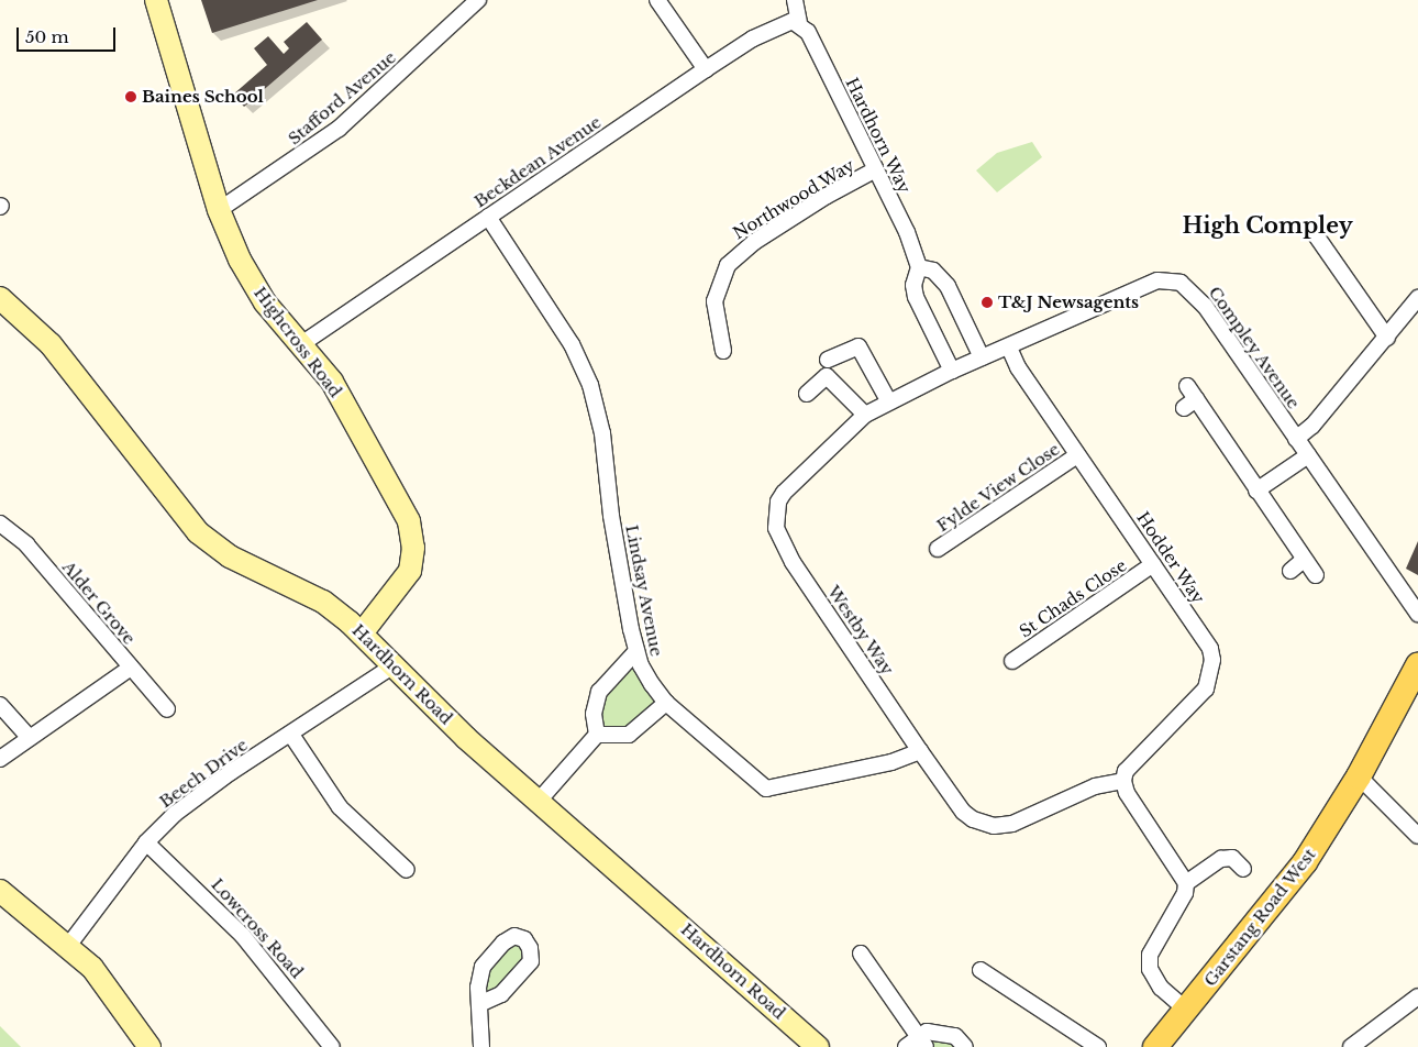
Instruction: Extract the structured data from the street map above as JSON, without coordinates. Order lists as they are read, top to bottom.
{
  "streets": {
    "main road": ["Garstang Road West"],
    "street": [
      "Stafford Avenue",
      "Hardhorn Way",
      "Beckdean Avenue",
      "Northwood Way",
      "Highcross Road",
      "Compley Avenue",
      "Fylde View Close",
      "Hodder Way",
      "Lindsay Avenue",
      "St Chads Close",
      "Alder Grove",
      "Westby Way",
      "Hardhorn Road",
      "Beech Drive",
      "Lowcross Road"
    ]
  },
  "crossings": [
    ["Stafford Avenue", "Highcross Road"],
    ["Hardhorn Way", "Beckdean Avenue"],
    ["Hardhorn Way", "Northwood Way"],
    ["Hardhorn Way", "Compley Avenue"],
    ["Hardhorn Way", "Westby Way"],
    ["Beckdean Avenue", "Highcross Road"],
    ["Beckdean Avenue", "Lindsay Avenue"],
    ["Highcross Road", "Hardhorn Road"],
    ["Compley Avenue", "Hodder Way"],
    ["Compley Avenue", "Westby Way"],
    ["Fylde View Close", "Hodder Way"],
    ["Hodder Way", "St Chads Close"],
    ["Hodder Way", "Westby Way"],
    ["Lindsay Avenue", "Westby Way"],
    ["Hardhorn Road", "Beech Drive"],
    ["Beech Drive", "Lowcross Road"]
  ],
  "districts": ["High Compley"],
  "places": ["Baines School", "T&J Newsagents"],
  "scale_bar": "50 m"
}
